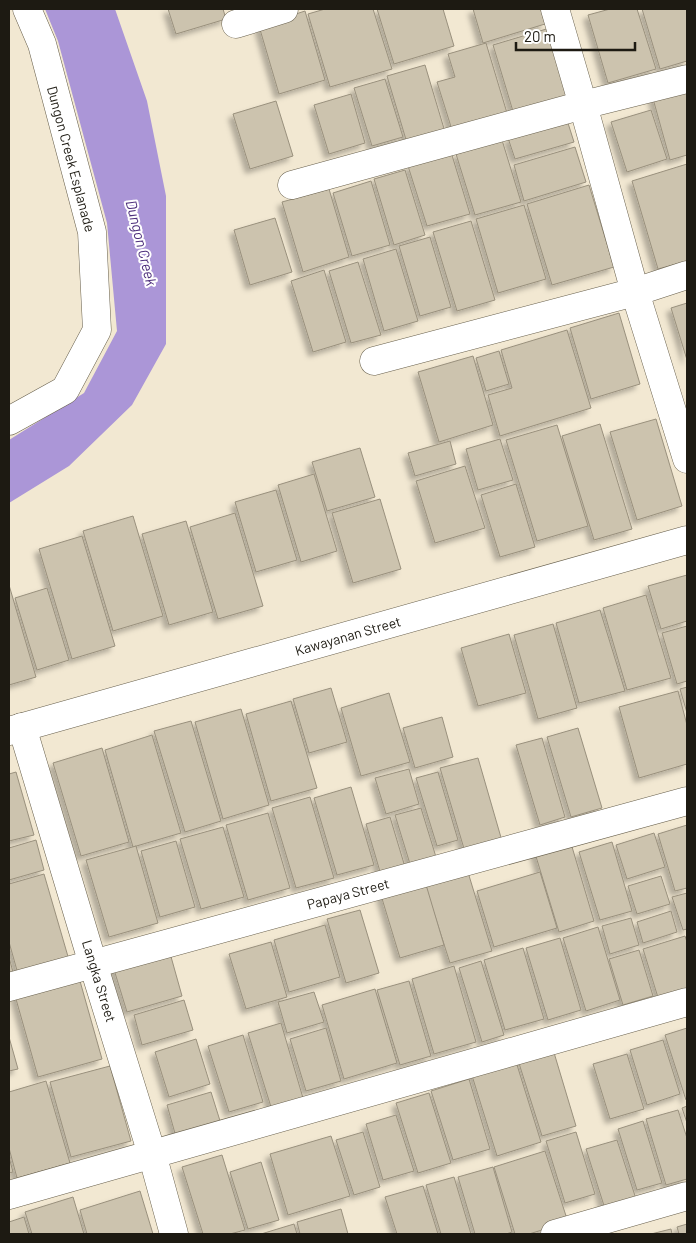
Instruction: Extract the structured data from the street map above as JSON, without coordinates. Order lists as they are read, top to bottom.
{
  "streets": {
    "street": [
      "Dungon Creek Esplanade",
      "Kawayanan Street",
      "Papaya Street",
      "Langka Street"
    ]
  },
  "crossings": [
    ["Kawayanan Street", "Langka Street"],
    ["Papaya Street", "Langka Street"]
  ],
  "water": ["Dungon Creek"],
  "scale_bar": "20 m"
}
